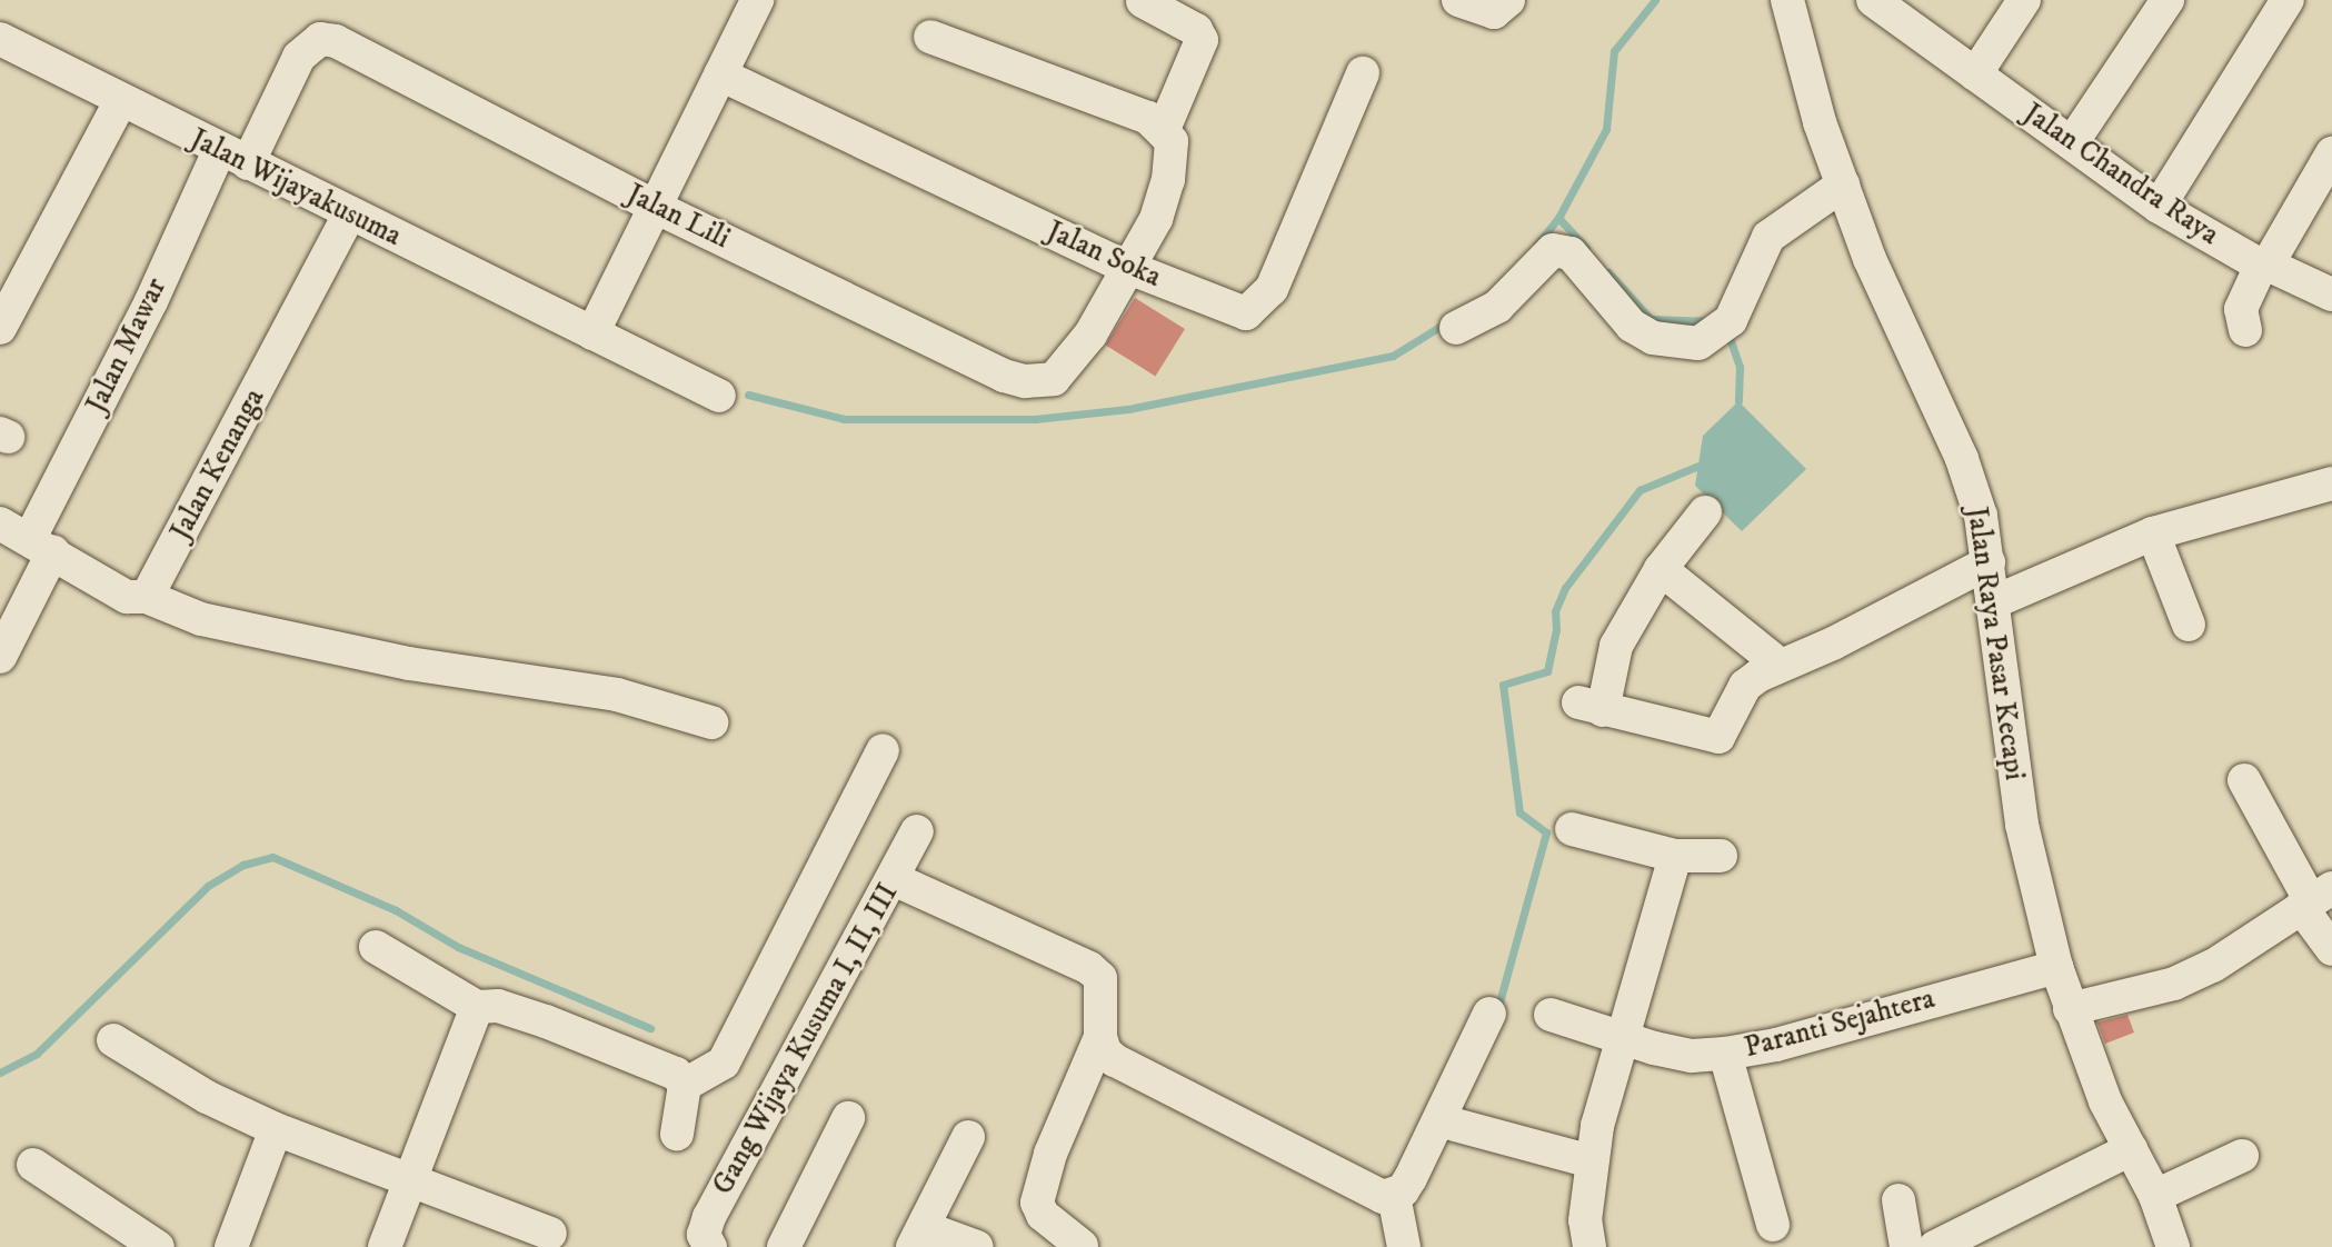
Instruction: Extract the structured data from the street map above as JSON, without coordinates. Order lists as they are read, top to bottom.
{
  "streets": {
    "street": [
      "Jalan Chandra Raya",
      "Jalan Wijayakusuma",
      "Jalan Lili",
      "Jalan Soka",
      "Jalan Mawar",
      "Jalan Kenanga",
      "Jalan Raya Pasar Kecapi",
      "Paranti Sejahtera",
      "Gang Wijaya Kusuma I, II, III"
    ]
  },
  "crossings": [
    ["Jalan Wijayakusuma", "Jalan Lili"],
    ["Jalan Wijayakusuma", "Jalan Mawar"],
    ["Jalan Wijayakusuma", "Jalan Kenanga"],
    ["Jalan Lili", "Jalan Soka"],
    ["Jalan Lili", "Jalan Mawar"],
    ["Jalan Raya Pasar Kecapi", "Paranti Sejahtera"]
  ]
}
